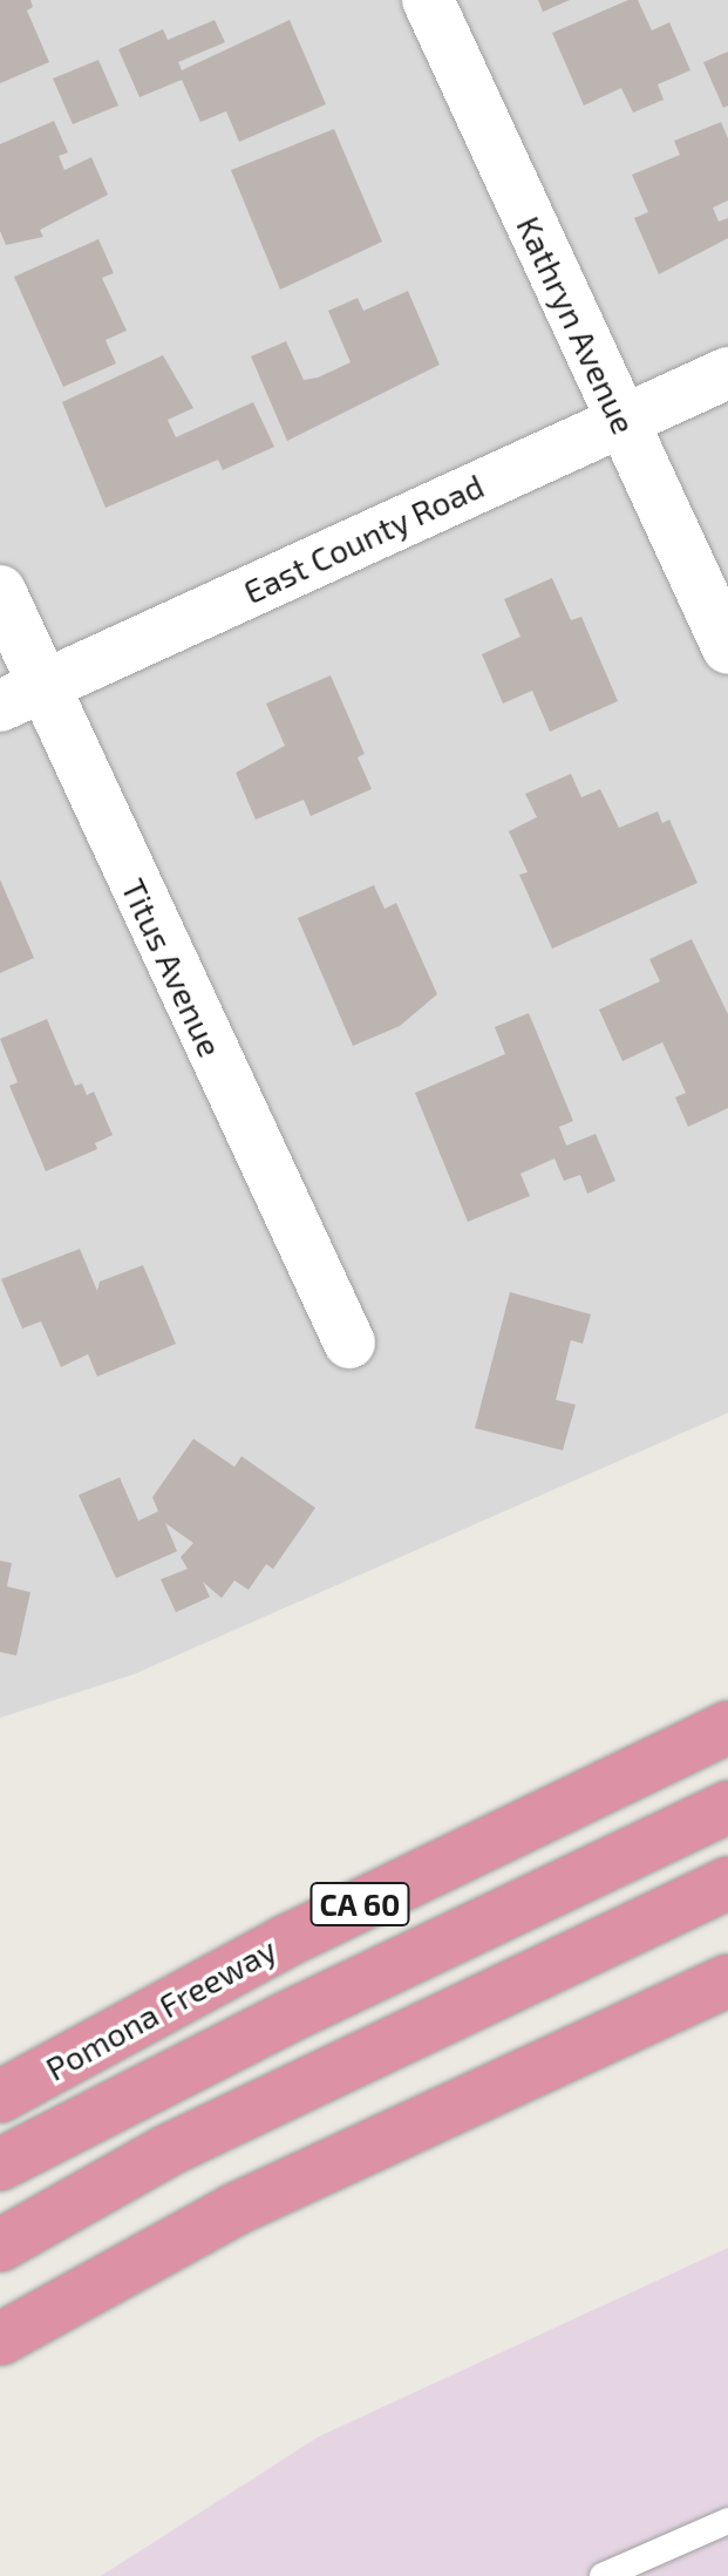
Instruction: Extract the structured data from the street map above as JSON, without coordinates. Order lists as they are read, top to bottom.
{
  "streets": {
    "highway": ["CA 60", "Pomona Freeway"],
    "street": ["Kathryn Avenue", "East County Road", "Titus Avenue"]
  },
  "crossings": [
    ["Kathryn Avenue", "East County Road"],
    ["East County Road", "Titus Avenue"]
  ]
}
